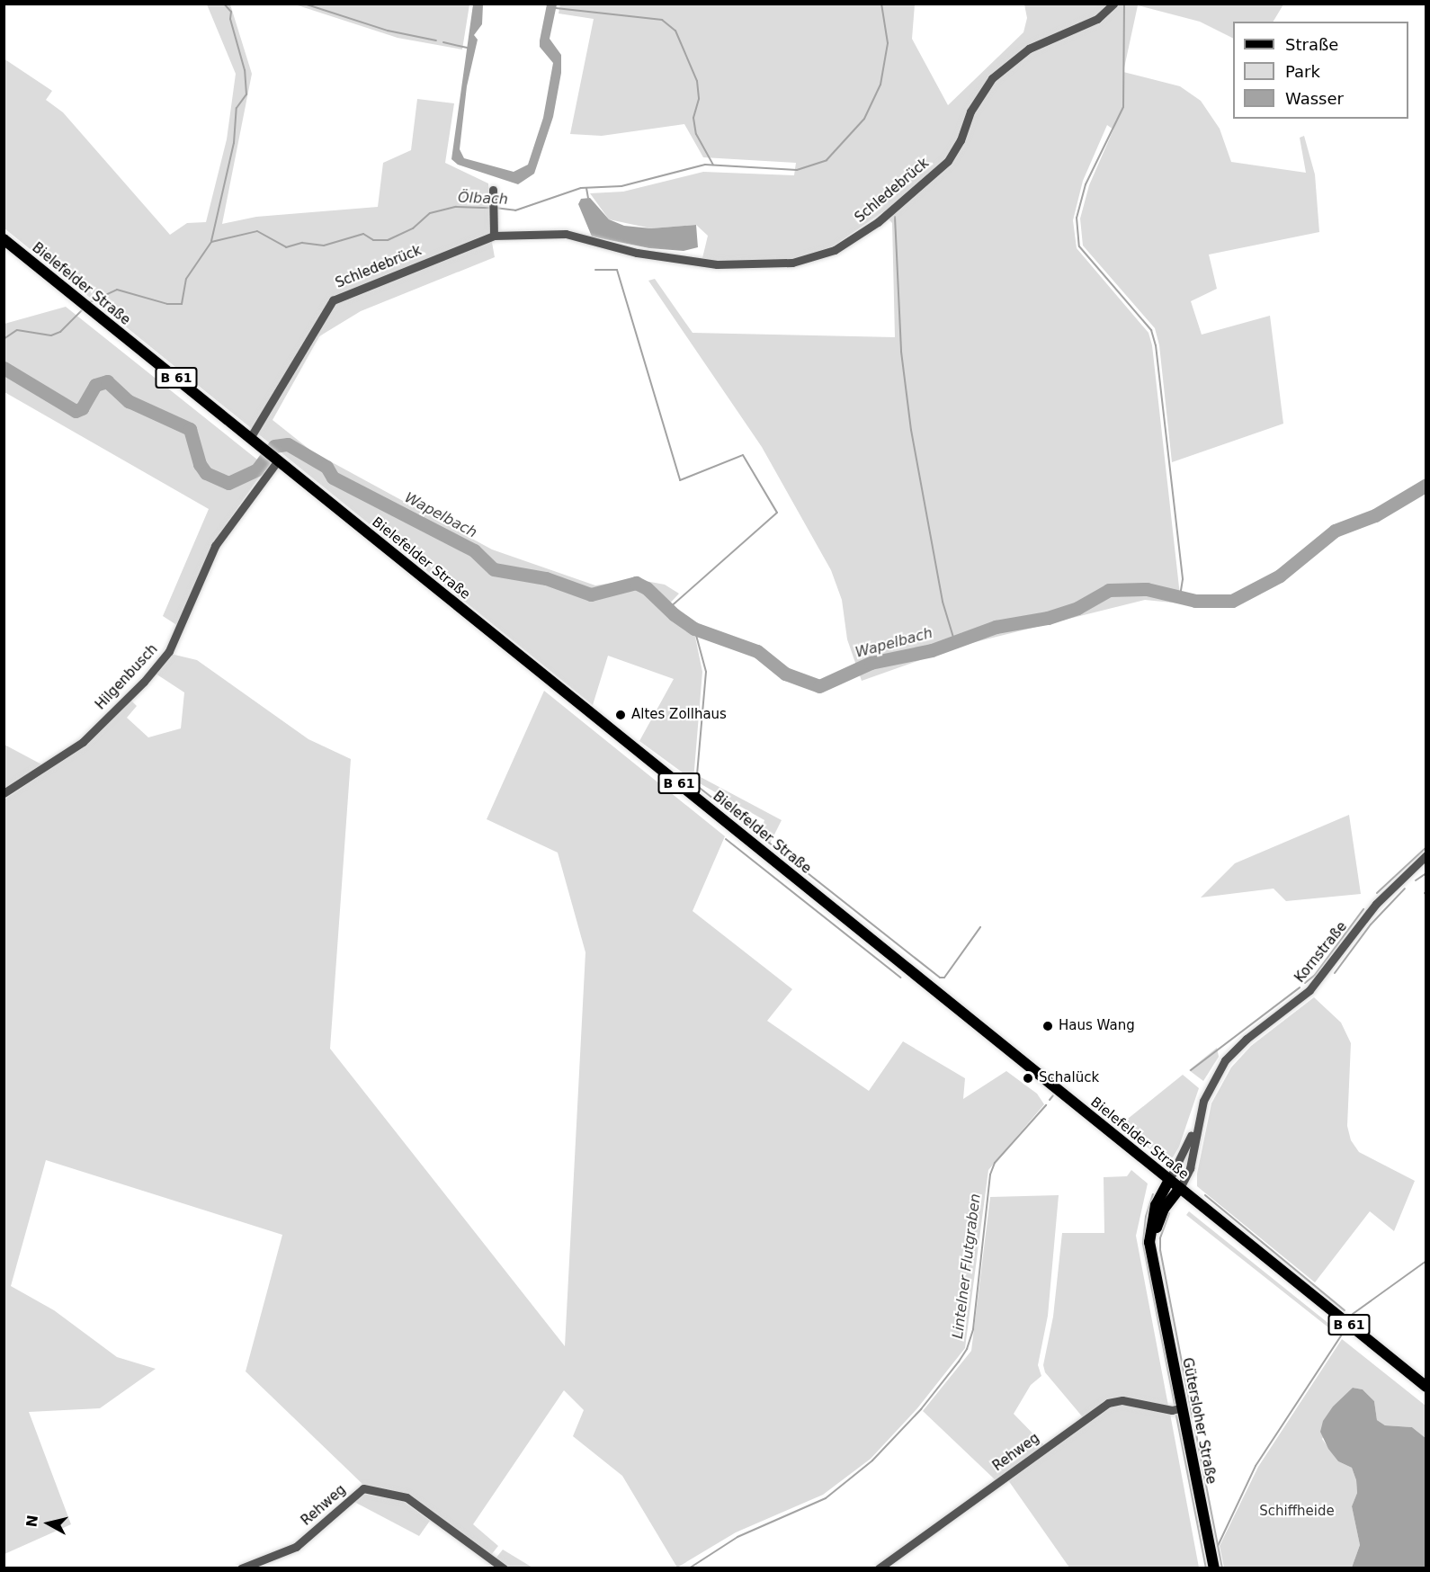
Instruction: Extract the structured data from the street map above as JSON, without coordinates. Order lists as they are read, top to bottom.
{
  "streets": {
    "main road": ["Bielefelder Straße", "B 61", "Gütersloher Straße"],
    "street": [
      "Schledebrück",
      "Hilgenbusch",
      "Kornstraße",
      "Rehweg"
    ]
  },
  "crossings": [
    ["Schledebrück", "Bielefelder Straße"],
    ["Bielefelder Straße", "Hilgenbusch"],
    ["Bielefelder Straße", "Kornstraße"],
    ["Bielefelder Straße", "Gütersloher Straße"],
    ["Kornstraße", "Gütersloher Straße"],
    ["Gütersloher Straße", "Rehweg"]
  ],
  "water": ["Ölbach", "Wapelbach", "Lintelner Flutgraben"],
  "parks": ["Schiffheide"],
  "places": ["Altes Zollhaus", "Haus Wang", "Schalück"],
  "legend": ["Straße", "Park", "Wasser"],
  "north": "left"
}
